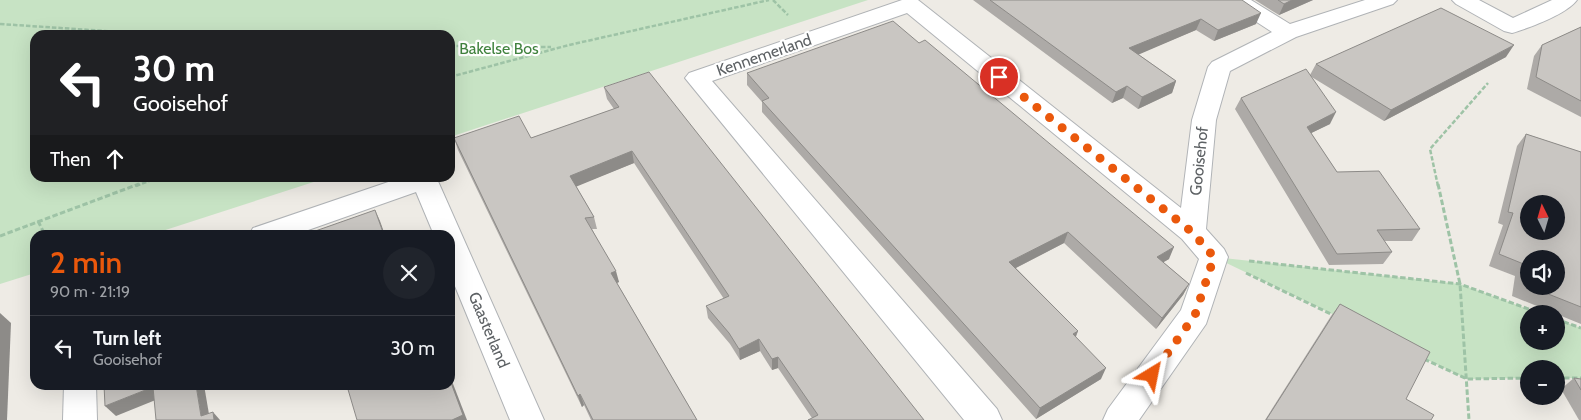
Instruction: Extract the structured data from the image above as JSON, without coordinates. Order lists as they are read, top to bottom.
{
  "streets": {
    "street": ["Kennemerland", "Gooisehof", "Gaasterland"]
  },
  "crossings": [
    ["Kennemerland", "Gooisehof"]
  ],
  "parks": ["Bakelse Bos"],
  "north": "top",
  "page": {
    "turn": ["30 m", "Gooisehof"],
    "then": "Then",
    "map_buttons": ["+", "−"],
    "heading": ["2 min", "90 m · 21:19"],
    "list": [
      {
        "name": "Turn left",
        "note": "Gooisehof",
        "value": "30 m"
      }
    ]
  }
}
